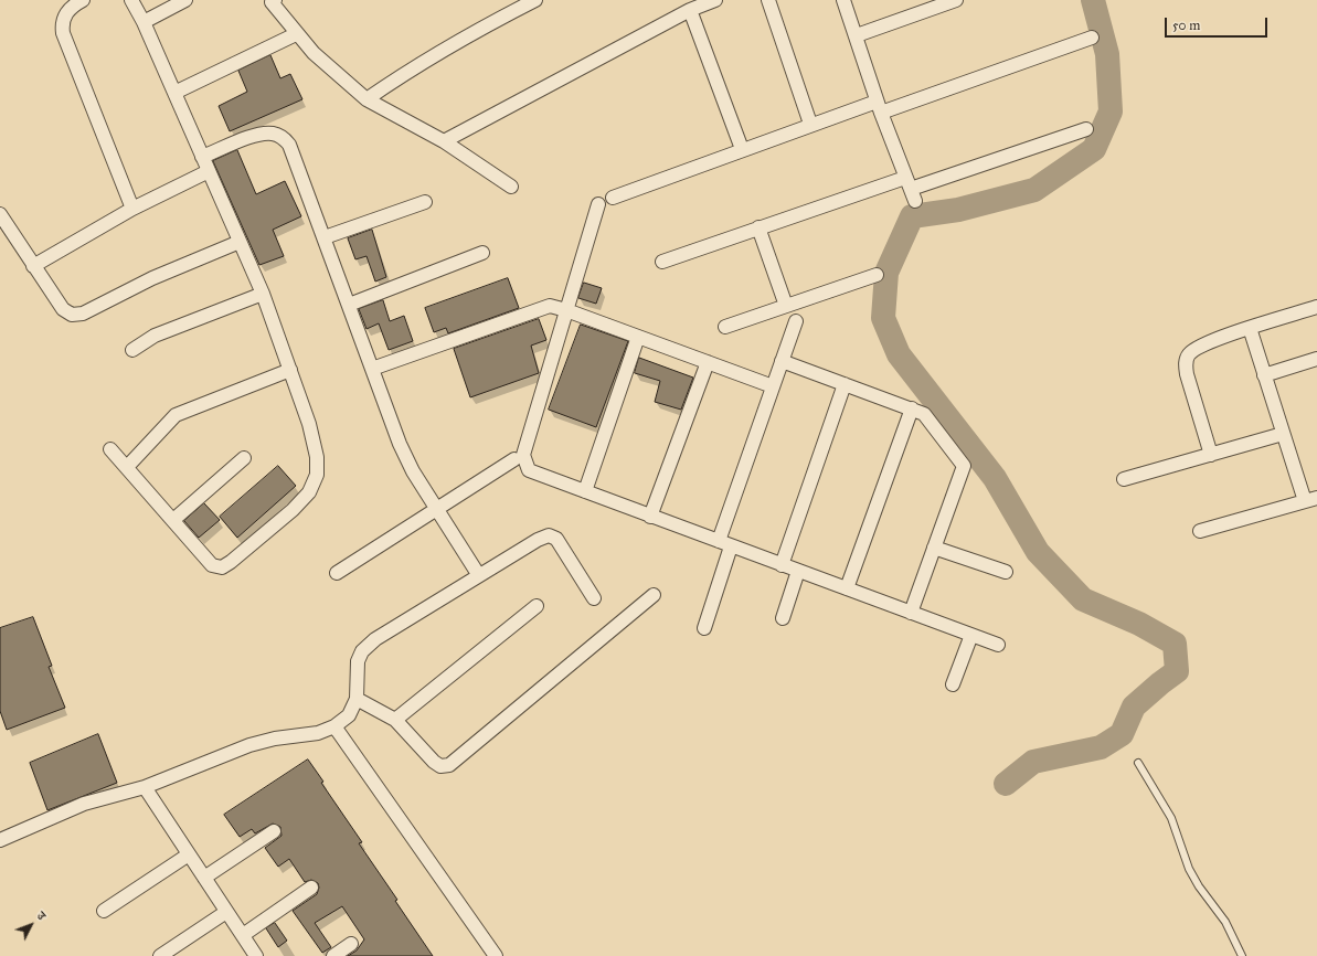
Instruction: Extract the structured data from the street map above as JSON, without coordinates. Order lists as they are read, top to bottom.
{
  "scale_bar": "50 m",
  "north": "top right"
}
